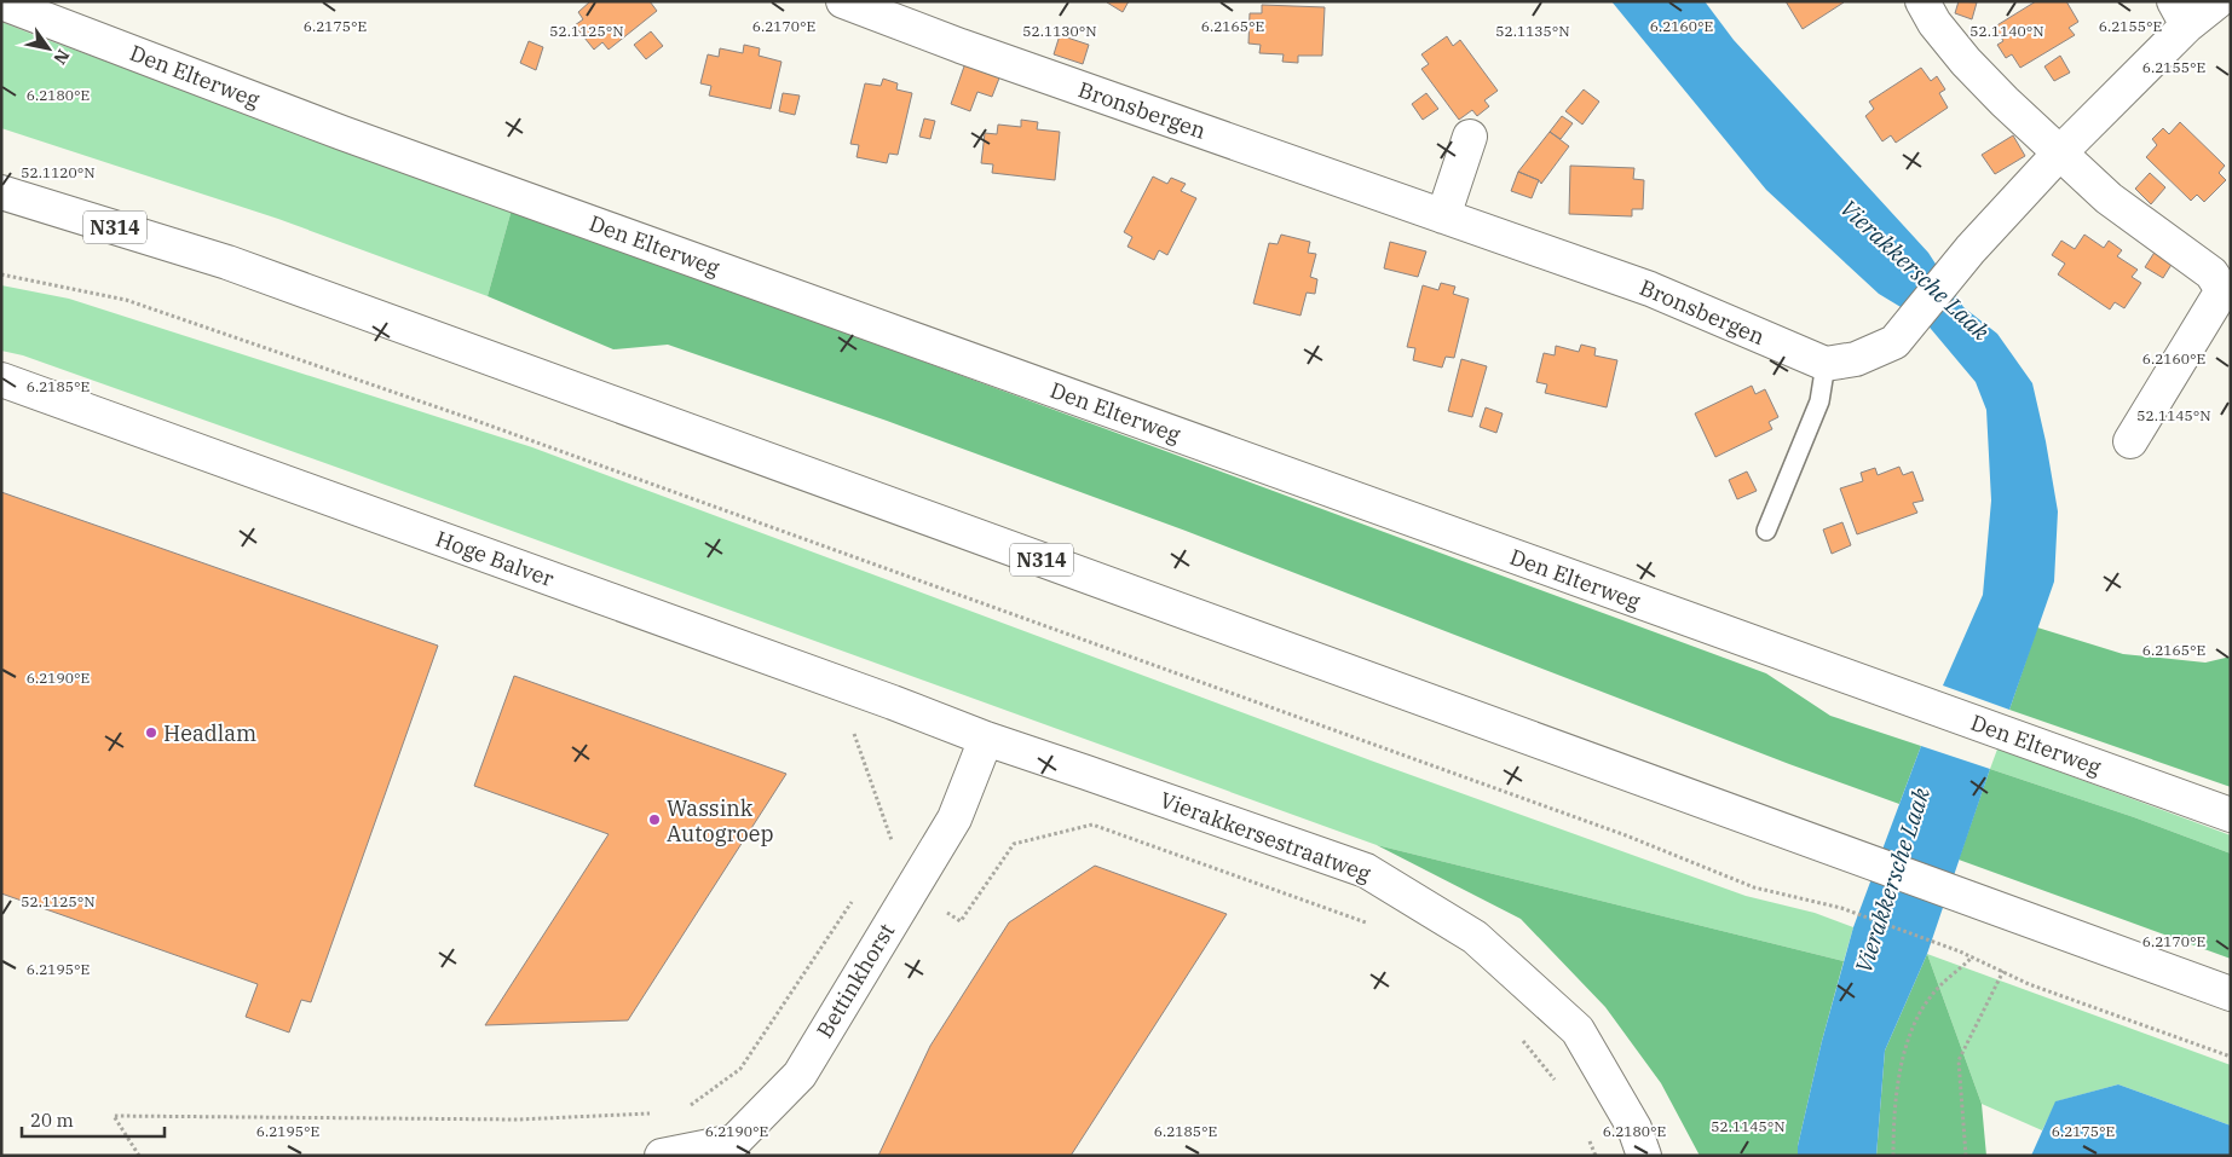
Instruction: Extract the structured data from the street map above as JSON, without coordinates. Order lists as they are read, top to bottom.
{
  "streets": {
    "street": [
      "Den Elterweg",
      "Bronsbergen",
      "N314",
      "Hoge Balver",
      "Vierakkersestraatweg",
      "Bettinkhorst"
    ]
  },
  "crossings": [
    ["Hoge Balver", "Vierakkersestraatweg"],
    ["Hoge Balver", "Bettinkhorst"],
    ["Vierakkersestraatweg", "Bettinkhorst"]
  ],
  "water": ["Vierakkersche Laak"],
  "places": ["Headlam", "Wassink Autogroep"],
  "scale_bar": "20 m",
  "north": "bottom right",
  "coordinates": [
    "6.2155°E",
    "6.2165°E",
    "6.2175°E",
    "6.2170°E",
    "6.2160°E",
    "52.1135°N",
    "52.1125°N",
    "52.1130°N",
    "52.1140°N",
    "6.2180°E",
    "52.1120°N",
    "6.2185°E",
    "52.1145°N",
    "6.2190°E",
    "6.2195°E"
  ]
}
